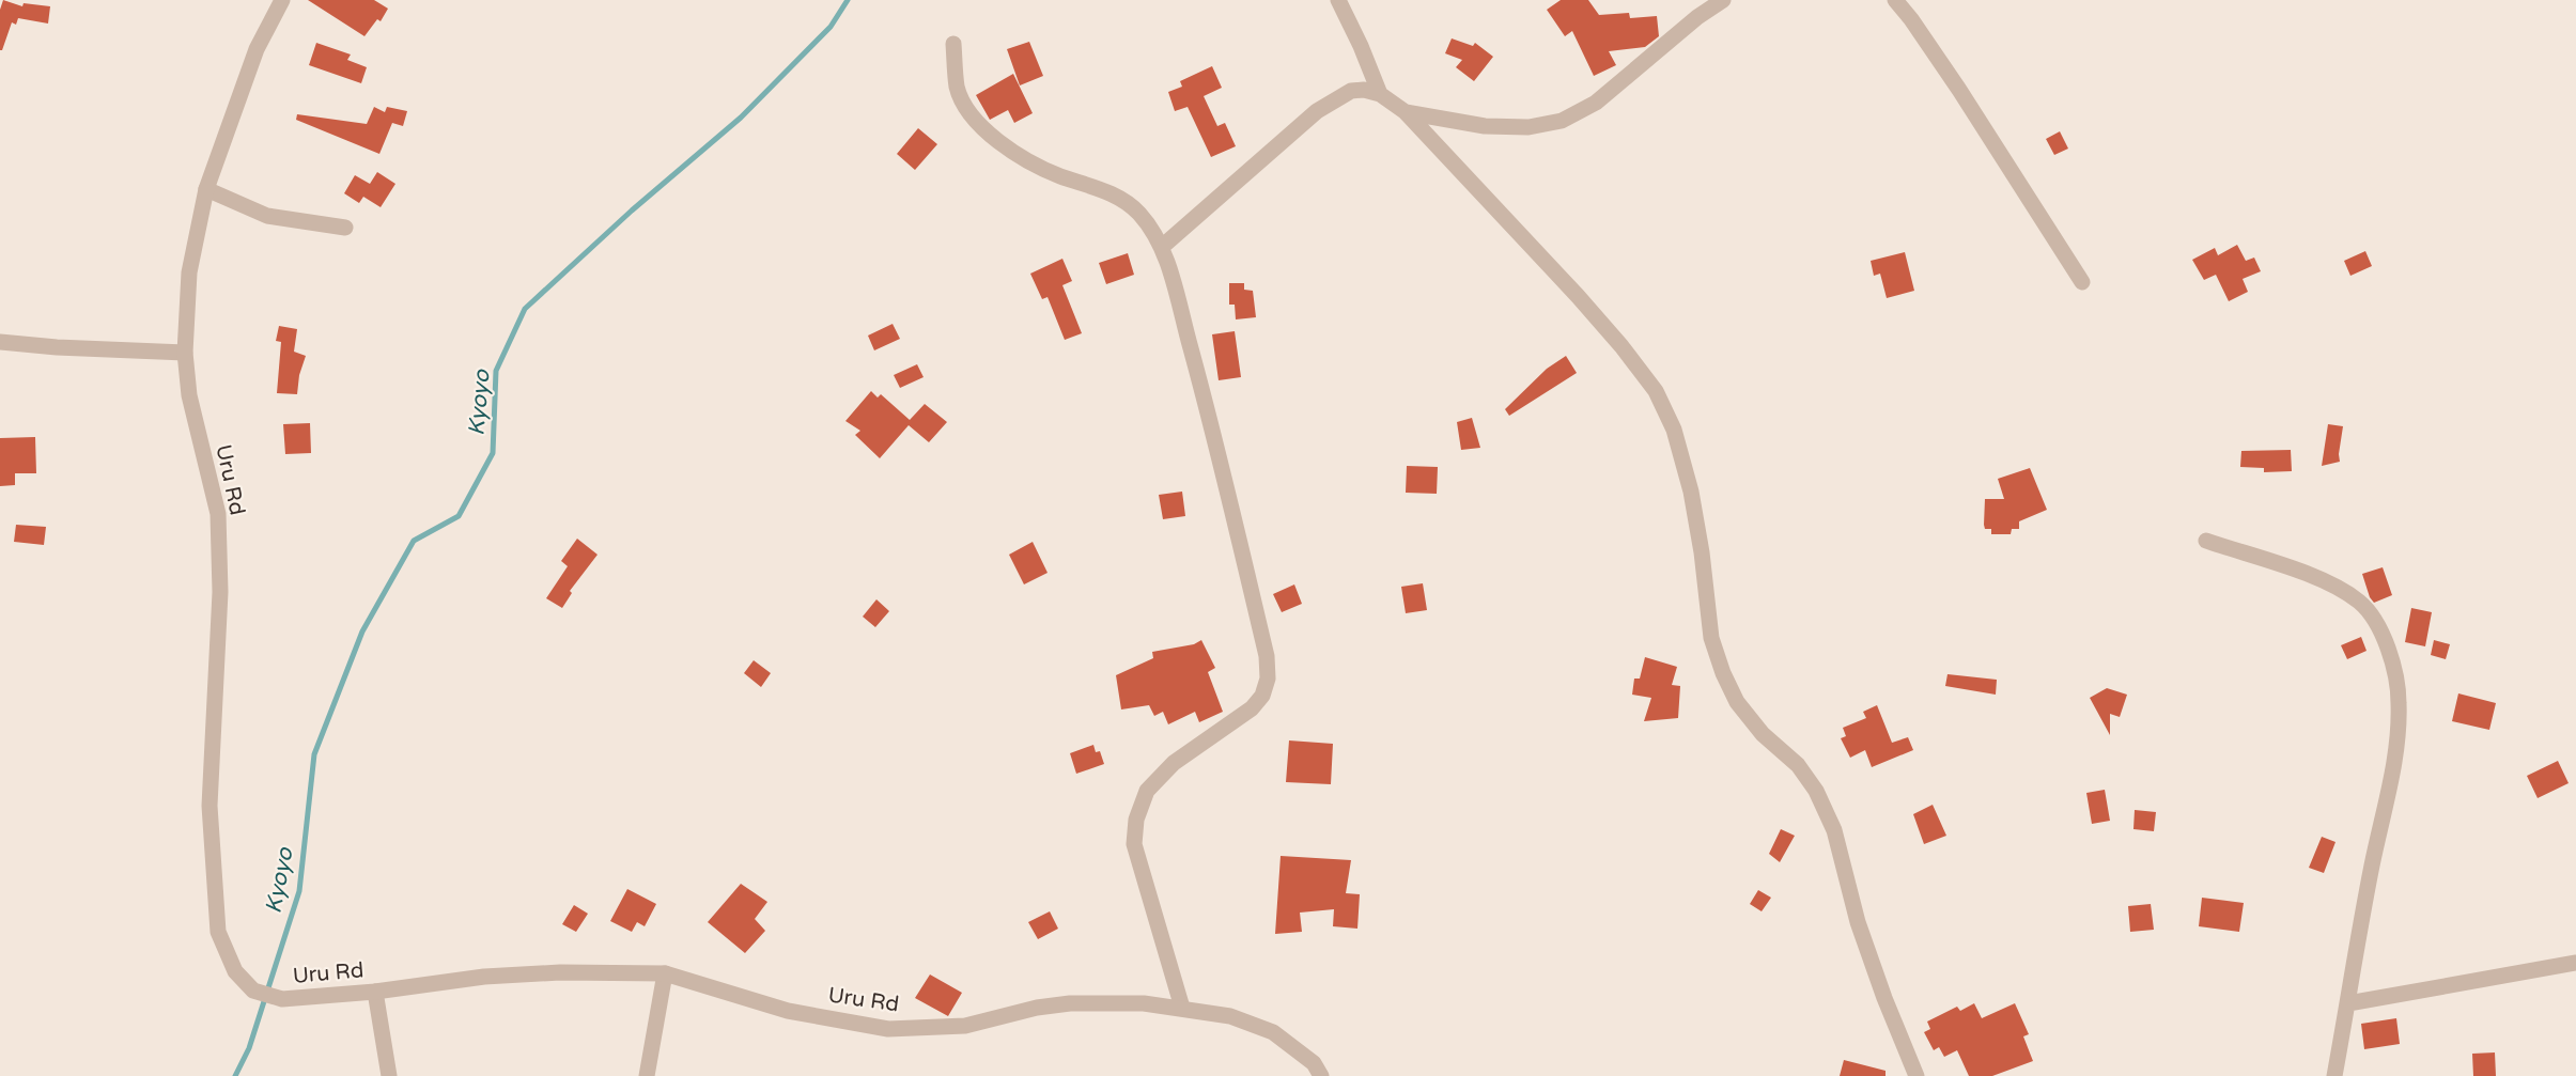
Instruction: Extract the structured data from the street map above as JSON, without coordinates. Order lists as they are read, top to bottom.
{
  "streets": {
    "street": ["Uru Rd"]
  },
  "water": ["Kyoyo"]
}
